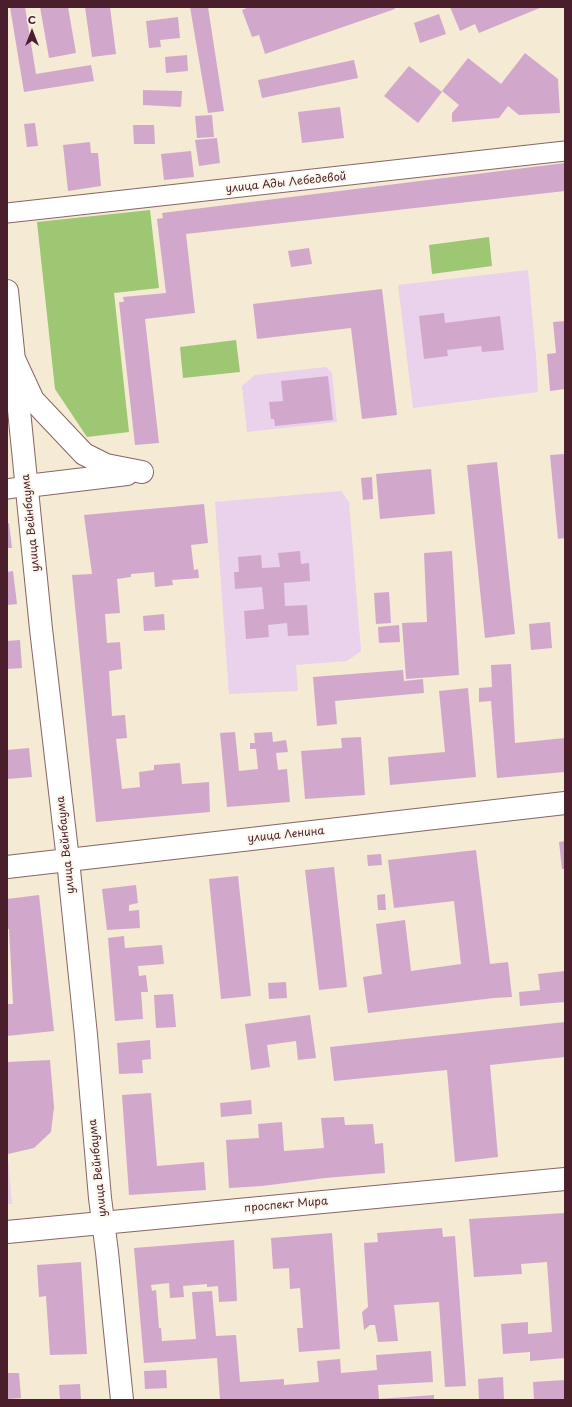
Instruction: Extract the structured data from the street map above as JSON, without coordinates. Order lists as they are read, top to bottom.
{
  "streets": {
    "main road": ["улица Вейнбаума", "улица Ленина", "проспект Мира"],
    "street": ["улица Ады Лебедевой"]
  },
  "crossings": [
    ["улица Вейнбаума", "улица Ленина"],
    ["улица Вейнбаума", "проспект Мира"]
  ],
  "north": "top"
}
